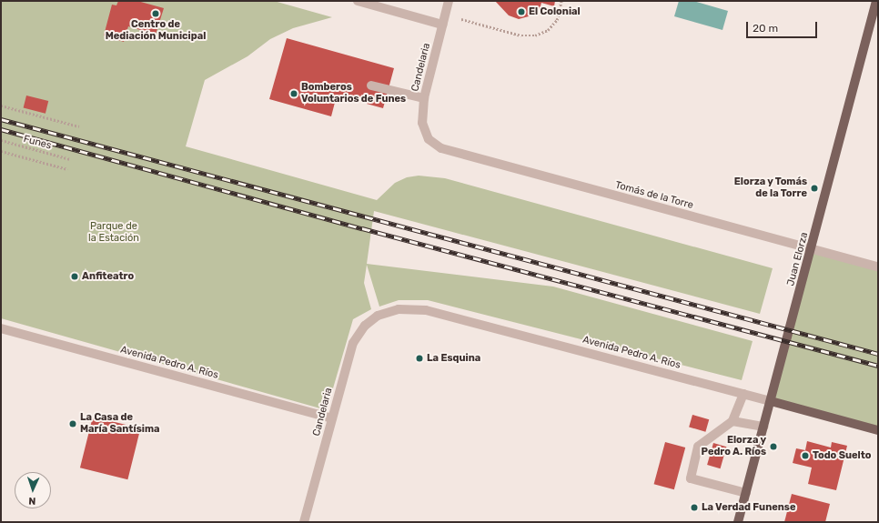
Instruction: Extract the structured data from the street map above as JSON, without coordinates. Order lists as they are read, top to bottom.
{
  "streets": {
    "main road": ["Juan Elorza", "Avenida Pedro A. Ríos"],
    "street": ["Candelaria", "Tomás de la Torre"],
    "path": ["Funes"]
  },
  "crossings": [
    ["Candelaria", "Tomás de la Torre"],
    ["Candelaria", "Avenida Pedro A. Ríos"],
    ["Tomás de la Torre", "Juan Elorza"],
    ["Juan Elorza", "Avenida Pedro A. Ríos"]
  ],
  "parks": ["Parque de la Estación"],
  "places": [
    "El Colonial",
    "Centro de Mediación Municipal",
    "Bomberos Voluntarios de Funes",
    "Elorza y Tomás de la Torre",
    "Anfiteatro",
    "La Esquina",
    "La Casa de María Santísima",
    "Elorza y Pedro A. Ríos",
    "Todo Suelto",
    "La Verdad Funense"
  ],
  "scale_bar": "20 m",
  "north": "bottom"
}
